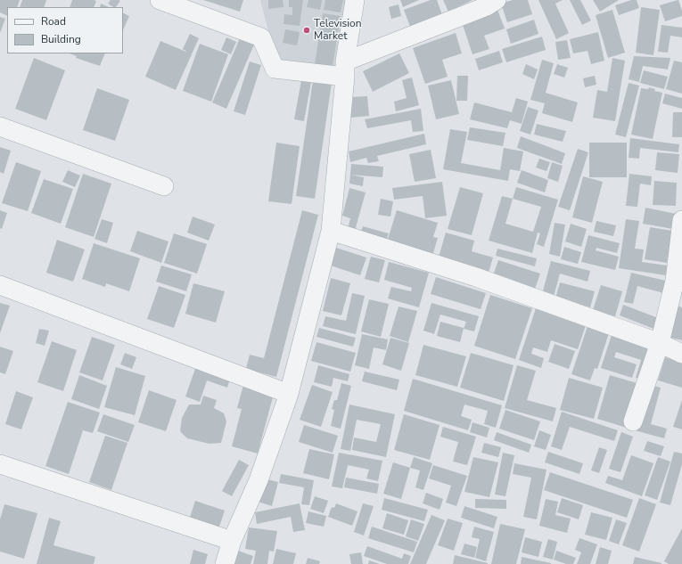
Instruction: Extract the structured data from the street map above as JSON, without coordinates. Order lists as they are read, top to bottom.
{
  "places": ["Television Market"],
  "legend": ["Road", "Building"]
}
